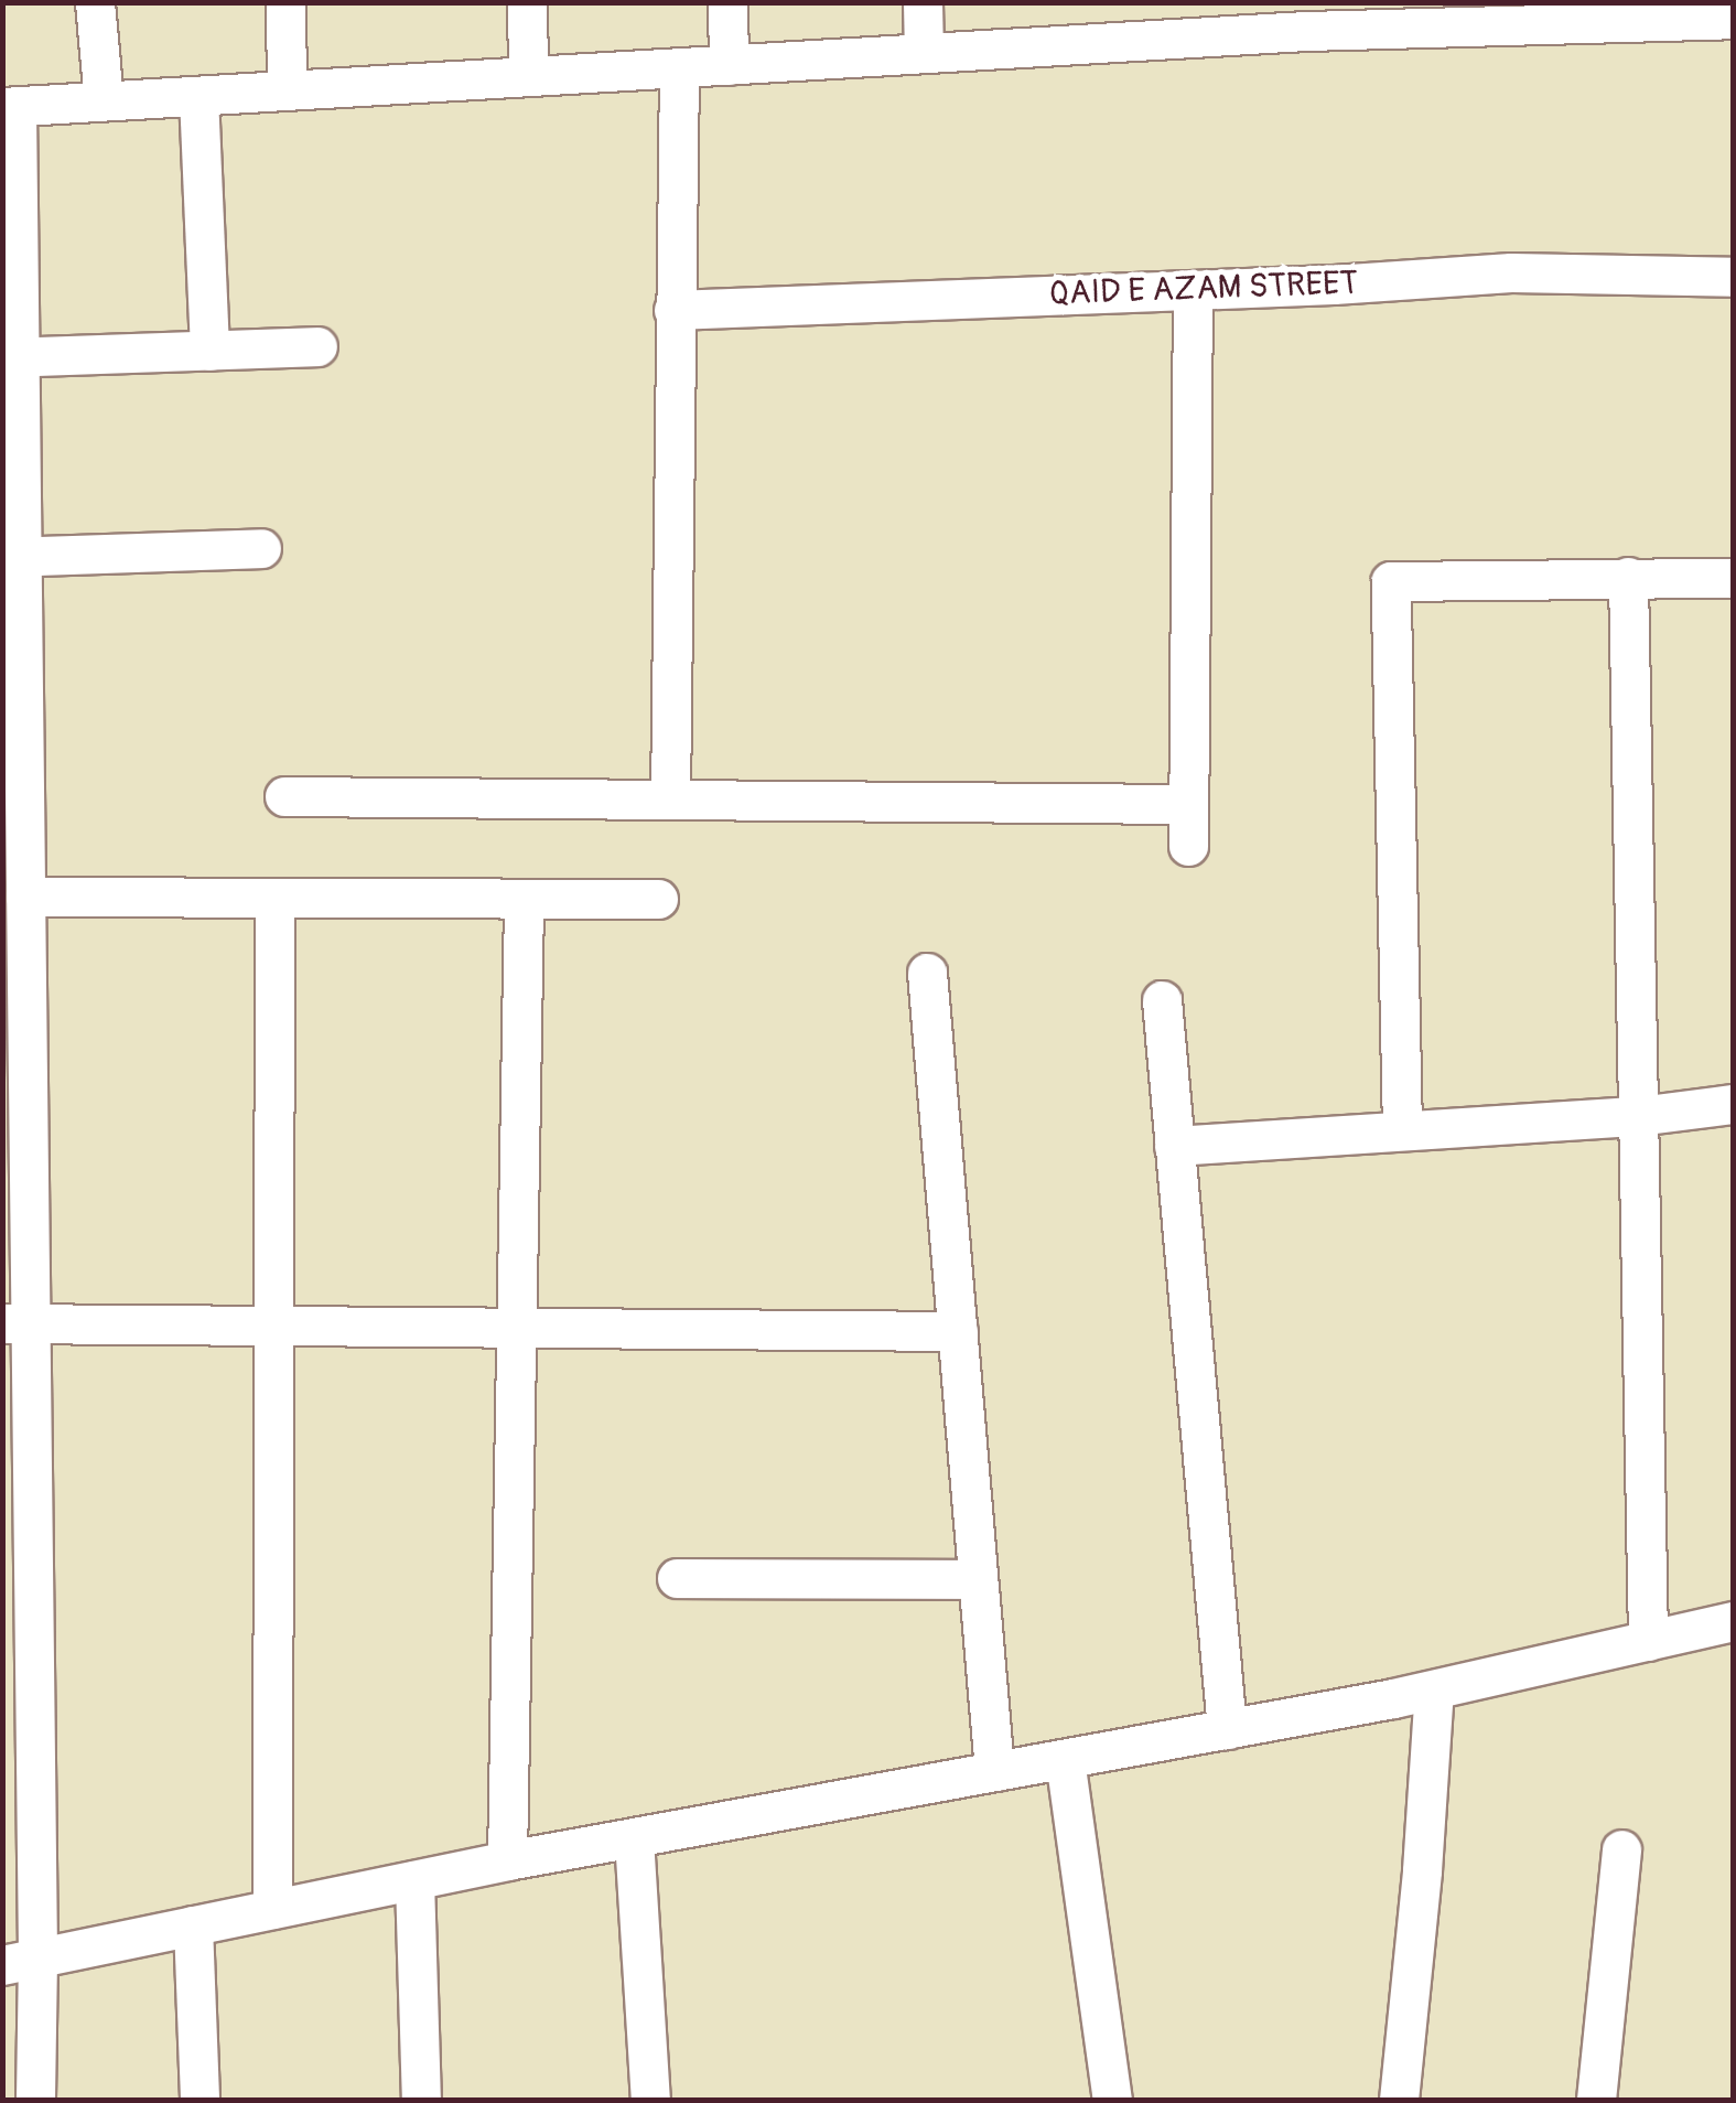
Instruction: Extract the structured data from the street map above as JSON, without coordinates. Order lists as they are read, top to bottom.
{
  "streets": {
    "street": ["QAID E AZAM STREET"]
  }
}
